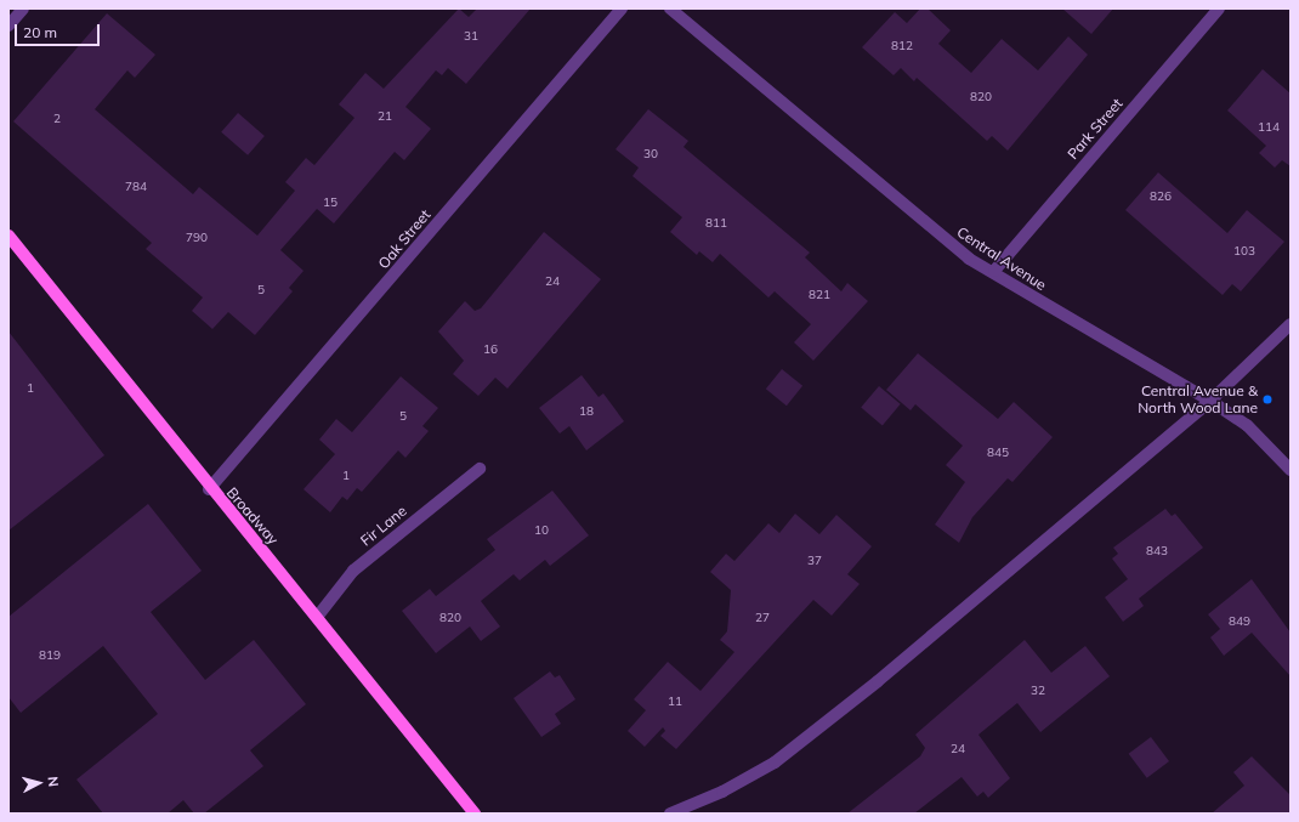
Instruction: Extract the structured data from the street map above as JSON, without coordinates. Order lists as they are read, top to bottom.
{
  "streets": {
    "main road": ["Broadway"],
    "street": [
      "Park Street",
      "Oak Street",
      "Central Avenue",
      "Fir Lane"
    ]
  },
  "crossings": [
    ["Park Street", "Central Avenue"],
    ["Oak Street", "Broadway"],
    ["Broadway", "Fir Lane"]
  ],
  "places": ["Central Avenue & North Wood Lane"],
  "house_numbers": [
    "31",
    "812",
    "820",
    "21",
    "2",
    "114",
    "30",
    "784",
    "826",
    "15",
    "811",
    "790",
    "103",
    "24",
    "5",
    "821",
    "16",
    "1",
    "18",
    "5",
    "845",
    "1",
    "10",
    "843",
    "37",
    "820",
    "27",
    "849",
    "819",
    "32",
    "11",
    "24"
  ],
  "scale_bar": "20 m",
  "north": "right"
}
